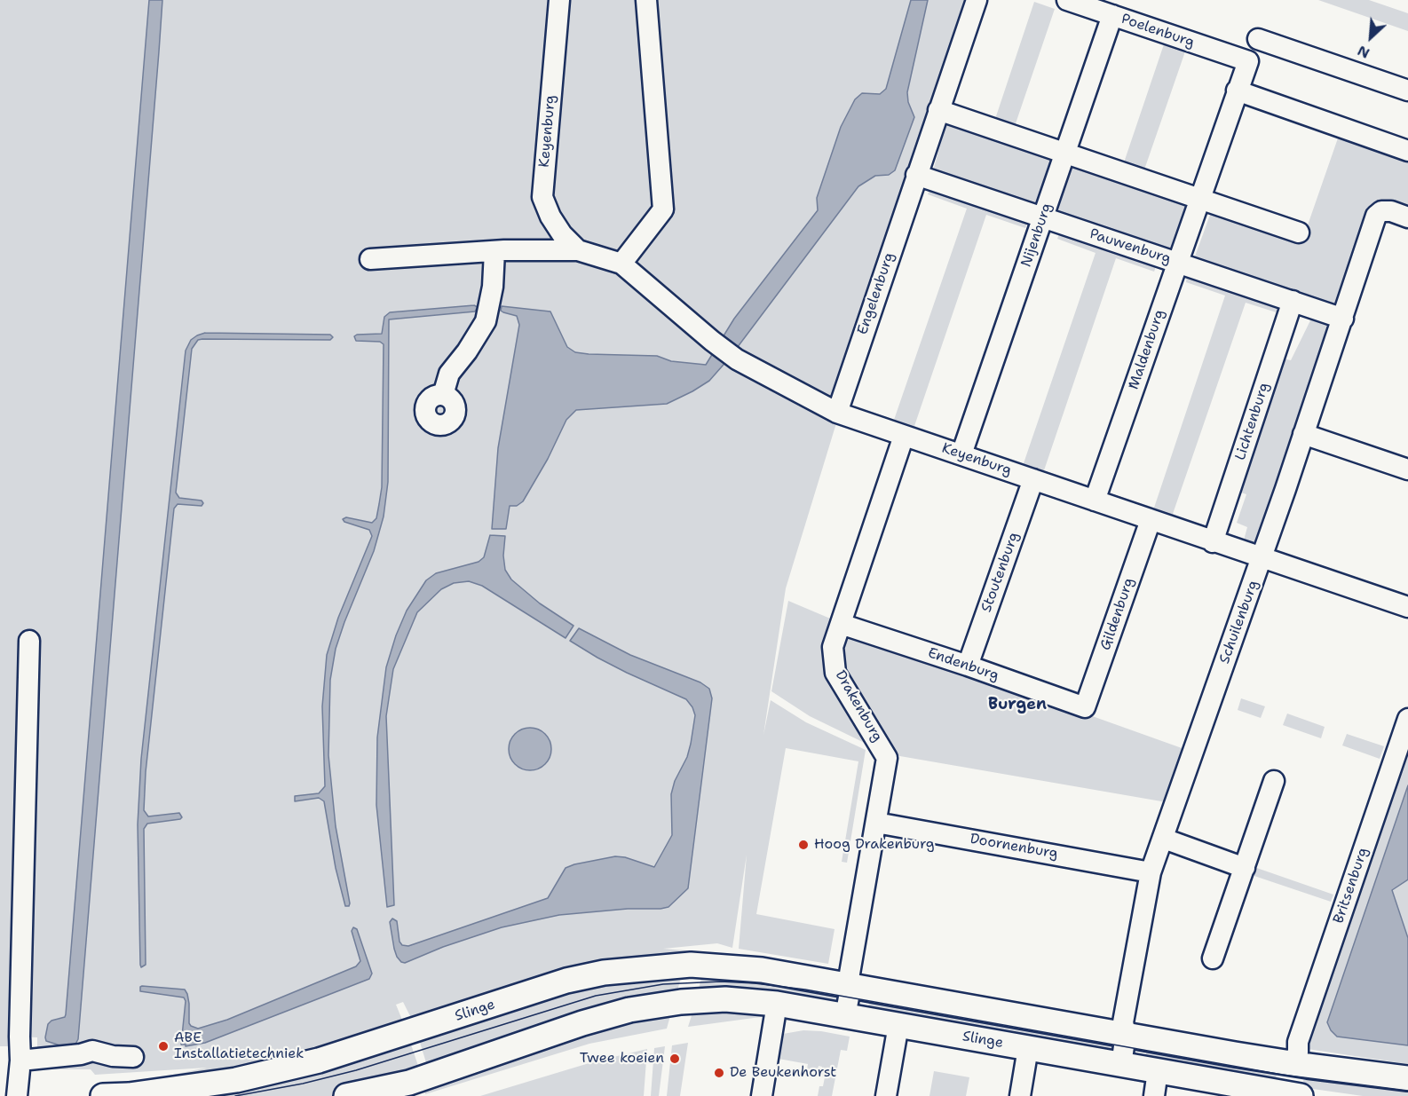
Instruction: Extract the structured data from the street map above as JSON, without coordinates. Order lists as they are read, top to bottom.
{
  "streets": {
    "main road": ["Slinge"],
    "street": [
      "Poelenburg",
      "Keyenburg",
      "Nijenburg",
      "Pauwenburg",
      "Engelenburg",
      "Maldenburg",
      "Lichtenburg",
      "Stoutenburg",
      "Gildenburg",
      "Schuilenburg",
      "Endenburg",
      "Drakenburg",
      "Doornenburg",
      "Britsenburg"
    ]
  },
  "crossings": [
    ["Poelenburg", "Nijenburg"],
    ["Poelenburg", "Maldenburg"],
    ["Keyenburg", "Nijenburg"],
    ["Keyenburg", "Engelenburg"],
    ["Keyenburg", "Maldenburg"],
    ["Keyenburg", "Lichtenburg"],
    ["Keyenburg", "Stoutenburg"],
    ["Keyenburg", "Gildenburg"],
    ["Keyenburg", "Schuilenburg"],
    ["Keyenburg", "Drakenburg"],
    ["Nijenburg", "Pauwenburg"],
    ["Pauwenburg", "Engelenburg"],
    ["Pauwenburg", "Maldenburg"],
    ["Pauwenburg", "Lichtenburg"],
    ["Pauwenburg", "Schuilenburg"],
    ["Stoutenburg", "Endenburg"],
    ["Gildenburg", "Endenburg"],
    ["Schuilenburg", "Doornenburg"],
    ["Schuilenburg", "Slinge"],
    ["Endenburg", "Drakenburg"],
    ["Drakenburg", "Doornenburg"],
    ["Drakenburg", "Slinge"],
    ["Britsenburg", "Slinge"]
  ],
  "districts": ["Burgen"],
  "places": [
    "Hoog Drakenburg",
    "ABE Installatietechniek",
    "Twee koeien",
    "De Beukenhorst"
  ],
  "north": "bottom left"
}
